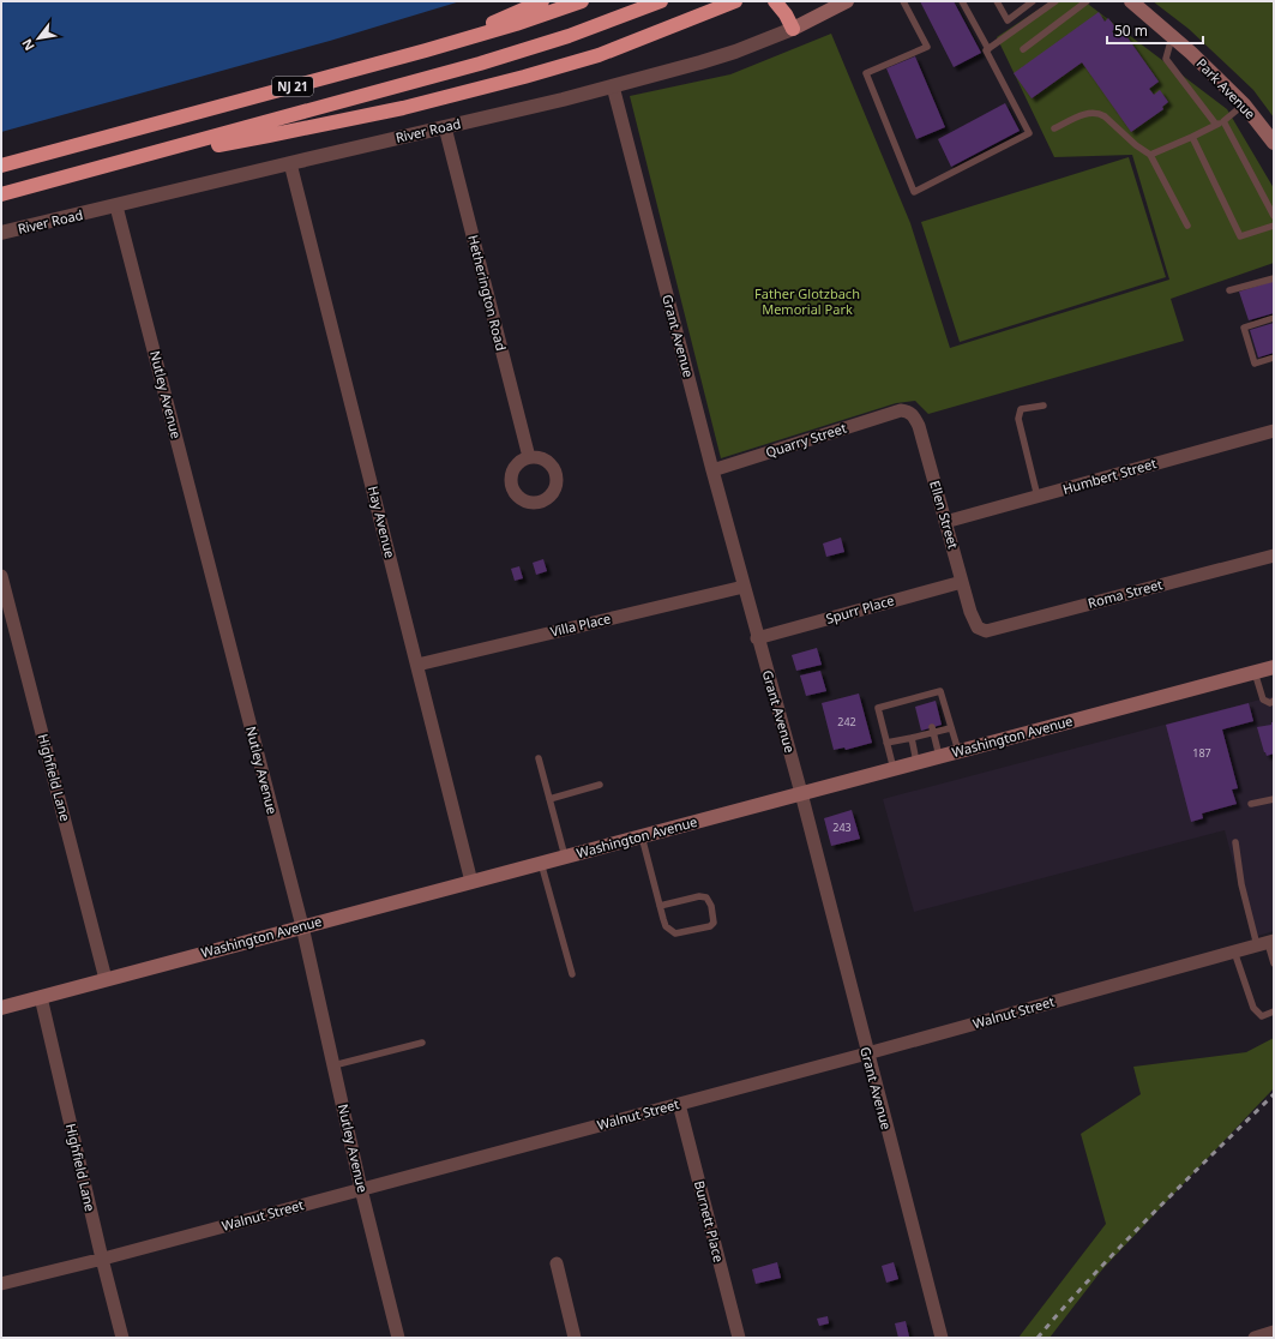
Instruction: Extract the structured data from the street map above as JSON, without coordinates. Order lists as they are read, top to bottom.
{
  "streets": {
    "highway": ["NJ 21"],
    "main road": ["Park Avenue", "River Road", "Washington Avenue"],
    "street": [
      "Hetherington Road",
      "Grant Avenue",
      "Nutley Avenue",
      "Quarry Street",
      "Humbert Street",
      "Ellen Street",
      "Hay Avenue",
      "Roma Street",
      "Spurr Place",
      "Villa Place",
      "Highfield Lane",
      "Walnut Street",
      "Burnett Place"
    ]
  },
  "crossings": [
    ["River Road", "Hetherington Road"],
    ["River Road", "Grant Avenue"],
    ["River Road", "Nutley Avenue"],
    ["River Road", "Hay Avenue"],
    ["Grant Avenue", "Quarry Street"],
    ["Grant Avenue", "Spurr Place"],
    ["Grant Avenue", "Villa Place"],
    ["Grant Avenue", "Washington Avenue"],
    ["Grant Avenue", "Walnut Street"],
    ["Nutley Avenue", "Washington Avenue"],
    ["Nutley Avenue", "Walnut Street"],
    ["Quarry Street", "Ellen Street"],
    ["Humbert Street", "Ellen Street"],
    ["Ellen Street", "Roma Street"],
    ["Ellen Street", "Spurr Place"],
    ["Hay Avenue", "Villa Place"],
    ["Hay Avenue", "Washington Avenue"],
    ["Washington Avenue", "Highfield Lane"],
    ["Highfield Lane", "Walnut Street"],
    ["Walnut Street", "Burnett Place"]
  ],
  "parks": ["Father Glotzbach Memorial Park"],
  "house_numbers": ["242", "187", "243"],
  "scale_bar": "50 m",
  "north": "bottom left"
}
